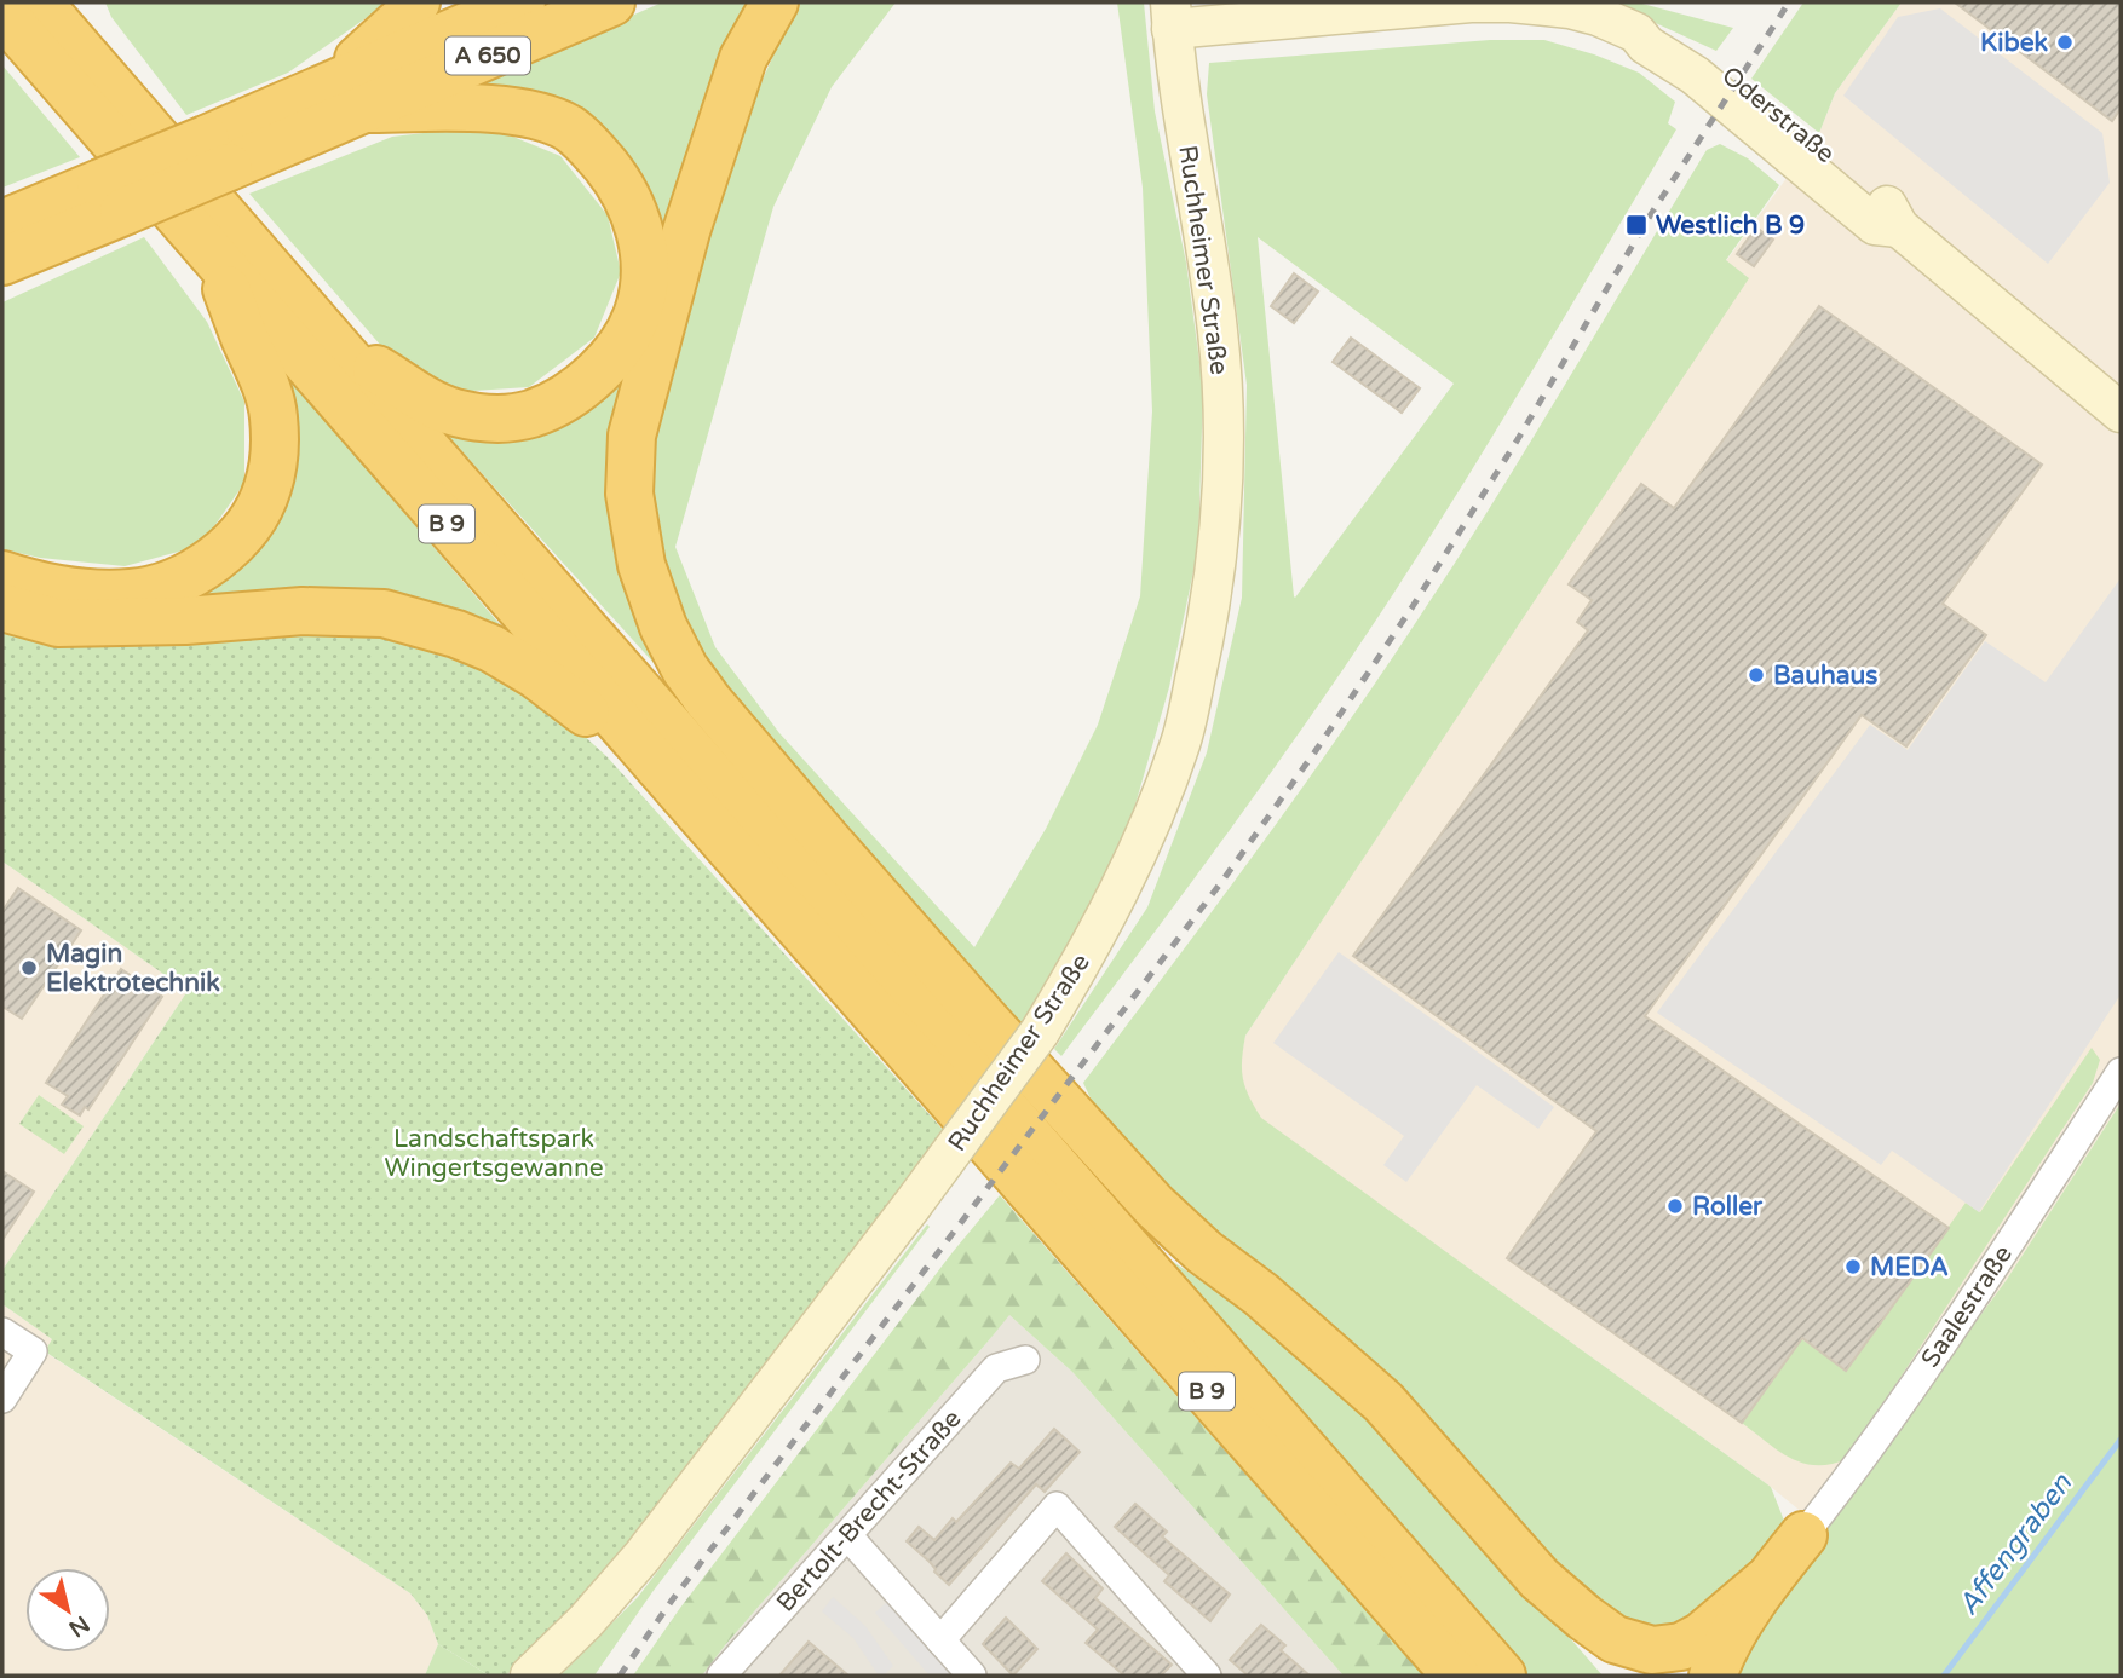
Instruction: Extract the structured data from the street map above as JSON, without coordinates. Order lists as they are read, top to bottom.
{
  "streets": {
    "highway": ["A 650", "B 9"],
    "street": [
      "Oderstraße",
      "Ruchheimer Straße",
      "Saalestraße",
      "Bertolt-Brecht-Straße"
    ]
  },
  "crossings": [
    ["Oderstraße", "Ruchheimer Straße"]
  ],
  "water": ["Affengraben"],
  "parks": ["Landschaftspark Wingertsgewanne"],
  "places": {
    "other": [
      "Kibek",
      "Bauhaus",
      "Magin Elektrotechnik",
      "Roller",
      "MEDA"
    ],
    "transit": ["Westlich B 9"]
  },
  "north": "bottom right"
}
